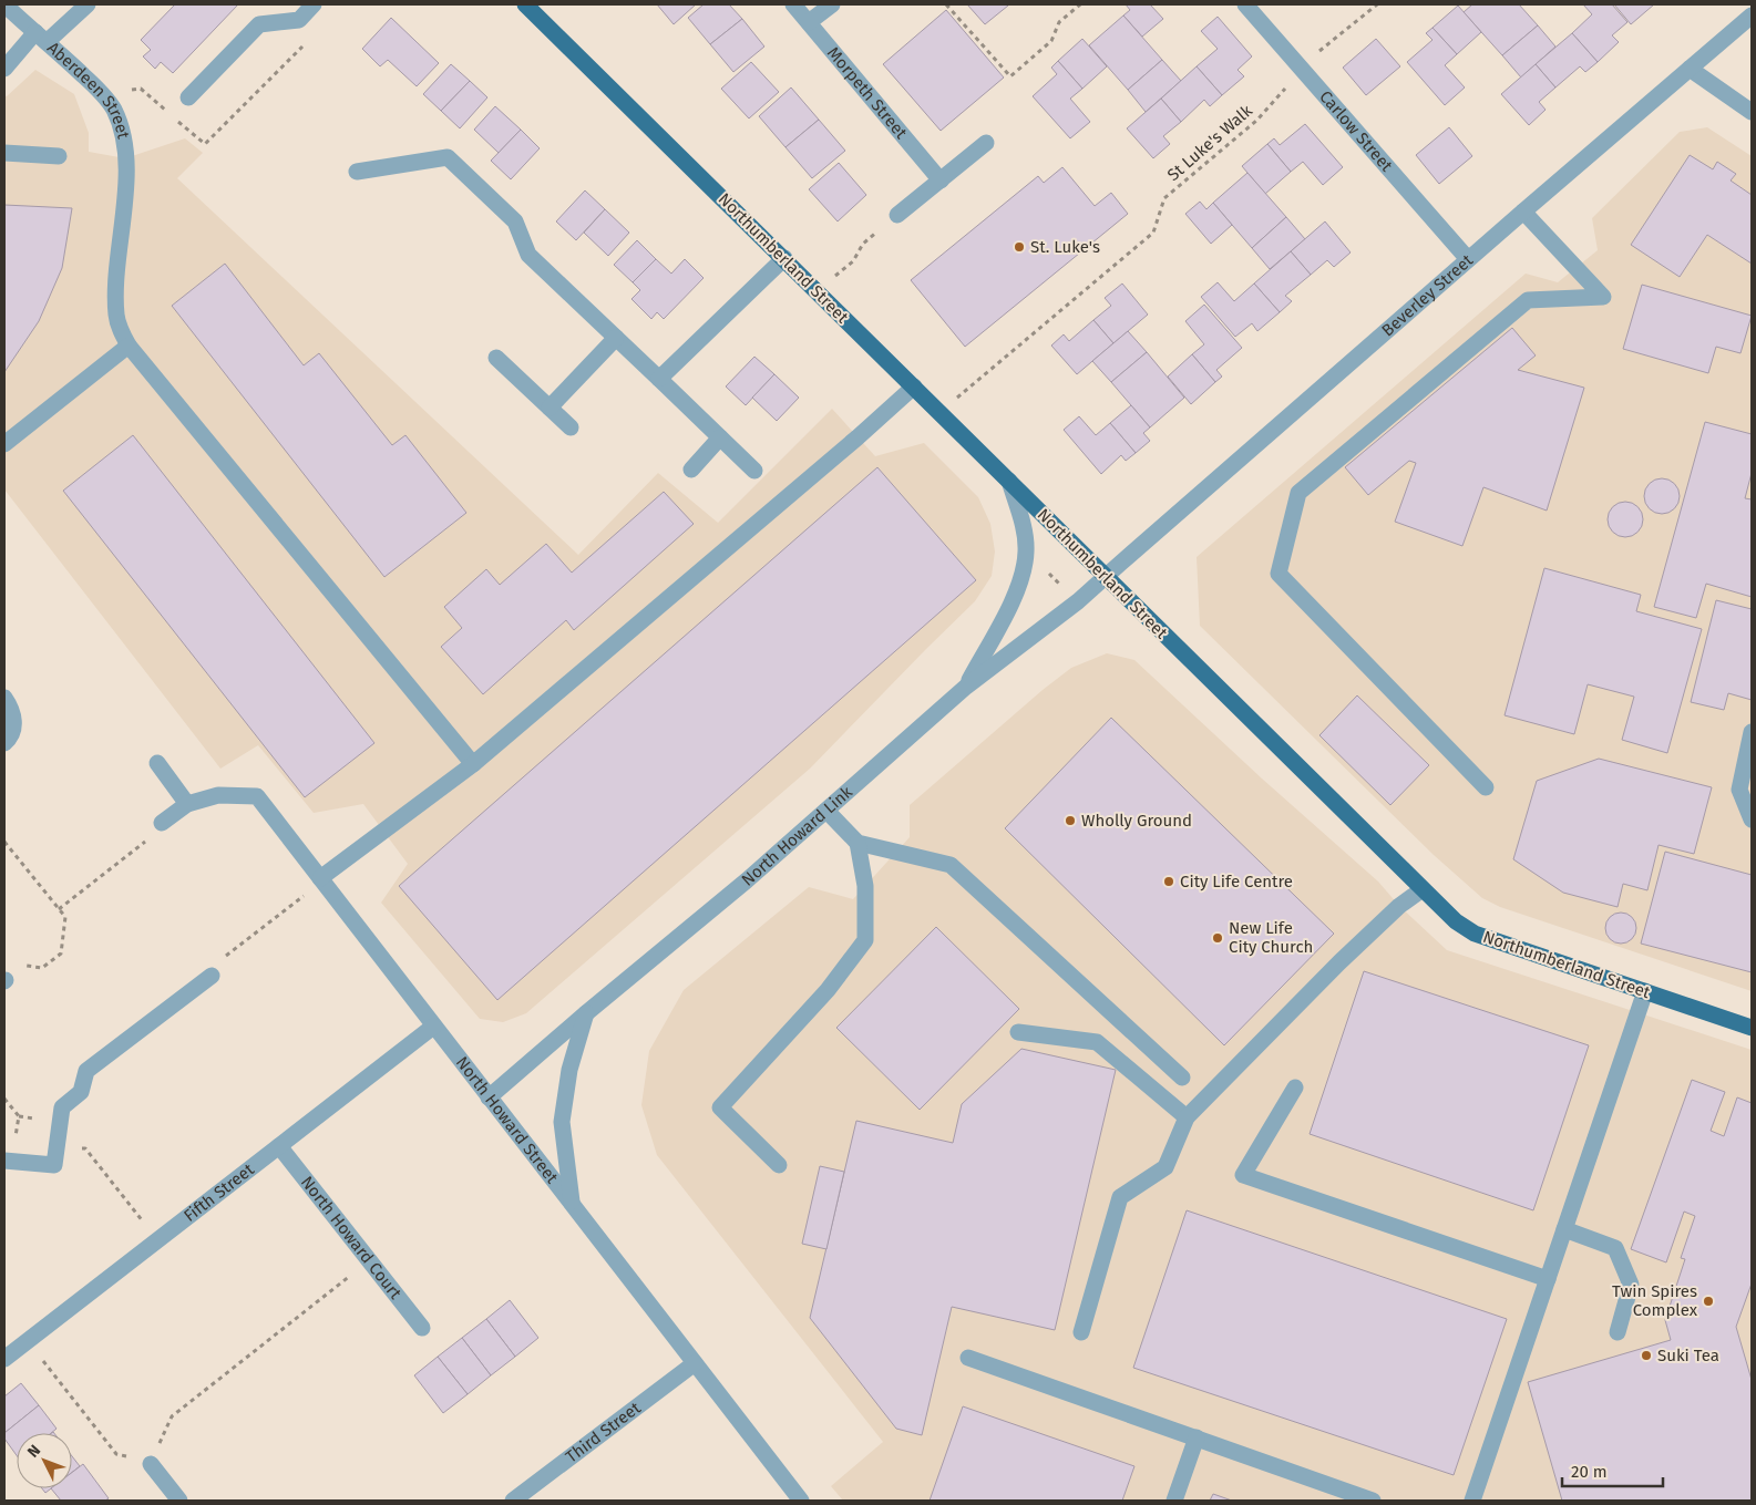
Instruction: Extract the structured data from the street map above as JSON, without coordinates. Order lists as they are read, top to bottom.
{
  "streets": {
    "main road": ["Northumberland Street"],
    "street": [
      "Morpeth Street",
      "Aberdeen Street",
      "Carlow Street",
      "Beverley Street",
      "North Howard Link",
      "North Howard Street",
      "Fifth Street",
      "North Howard Court",
      "Third Street"
    ],
    "path": ["St Luke's Walk"]
  },
  "crossings": [
    ["Carlow Street", "St Luke's Walk"],
    ["Carlow Street", "Beverley Street"],
    ["St Luke's Walk", "Northumberland Street"],
    ["Northumberland Street", "Beverley Street"],
    ["Northumberland Street", "North Howard Link"],
    ["Beverley Street", "North Howard Link"],
    ["North Howard Link", "North Howard Street"],
    ["North Howard Street", "Fifth Street"],
    ["North Howard Street", "Third Street"],
    ["Fifth Street", "North Howard Court"]
  ],
  "places": [
    "St. Luke's",
    "Wholly Ground",
    "City Life Centre",
    "New Life City Church",
    "Twin Spires Complex",
    "Suki Tea"
  ],
  "scale_bar": "20 m",
  "north": "top left"
}
